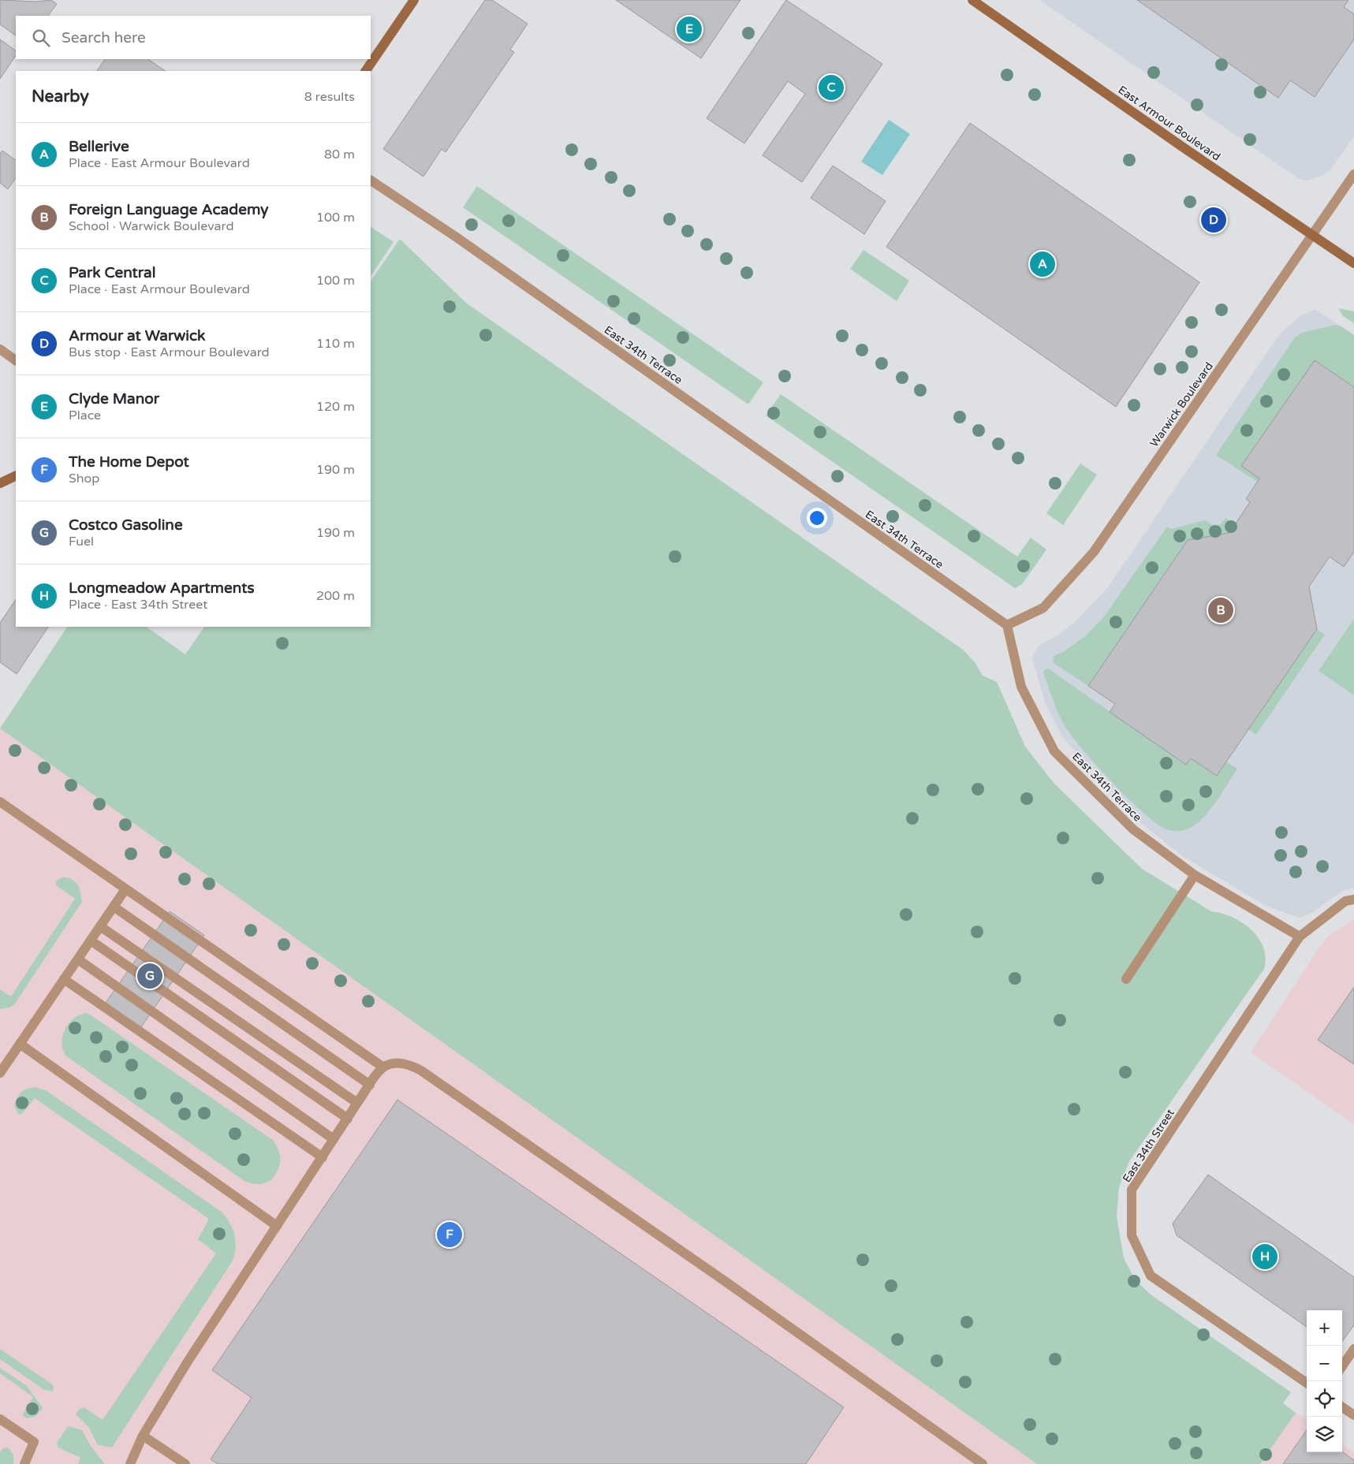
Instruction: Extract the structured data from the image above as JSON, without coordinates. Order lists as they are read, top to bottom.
{
  "streets": {
    "main road": ["East Armour Boulevard"],
    "street": ["East 34th Terrace", "Warwick Boulevard", "East 34th Street"]
  },
  "crossings": [
    ["East Armour Boulevard", "Warwick Boulevard"],
    ["East 34th Terrace", "Warwick Boulevard"],
    ["East 34th Terrace", "East 34th Street"]
  ],
  "page": {
    "pins": [
      "E",
      "C",
      "D",
      "A",
      "B",
      "G",
      "F",
      "H"
    ],
    "search": "Search here",
    "heading": ["Nearby", "8 results"],
    "list": [
      {
        "mark": "A",
        "name": "Bellerive",
        "note": "Place · East Armour Boulevard",
        "value": "80 m"
      },
      {
        "mark": "B",
        "name": "Foreign Language Academy",
        "note": "School · Warwick Boulevard",
        "value": "100 m"
      },
      {
        "mark": "C",
        "name": "Park Central",
        "note": "Place · East Armour Boulevard",
        "value": "100 m"
      },
      {
        "mark": "D",
        "name": "Armour at Warwick",
        "note": "Bus stop · East Armour Boulevard",
        "value": "110 m"
      },
      {
        "mark": "E",
        "name": "Clyde Manor",
        "note": "Place",
        "value": "120 m"
      },
      {
        "mark": "F",
        "name": "The Home Depot",
        "note": "Shop",
        "value": "190 m"
      },
      {
        "mark": "G",
        "name": "Costco Gasoline",
        "note": "Fuel",
        "value": "190 m"
      },
      {
        "mark": "H",
        "name": "Longmeadow Apartments",
        "note": "Place · East 34th Street",
        "value": "200 m"
      }
    ],
    "map_buttons": ["+", "−"]
  }
}
